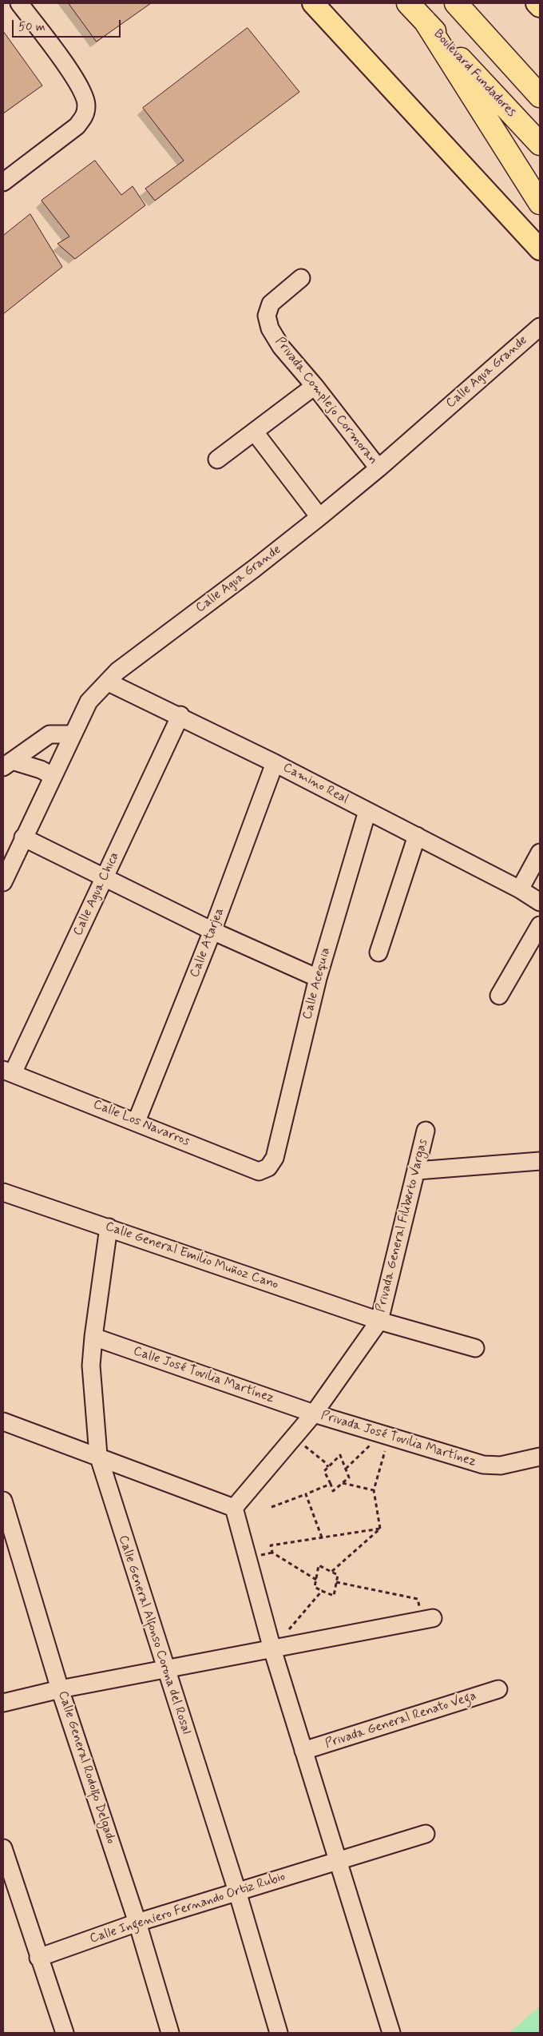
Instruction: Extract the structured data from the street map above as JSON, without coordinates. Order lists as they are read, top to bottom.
{
  "streets": {
    "highway": ["Boulevard Fundadores"],
    "street": [
      "Calle Agua Grande",
      "Privada Complejo Cormoran",
      "Camino Real",
      "Calle Agua Chica",
      "Calle Atarjea",
      "Calle Acequia",
      "Calle Los Navarros",
      "Privada General Filiberto Vargas",
      "Calle General Emilio Muñoz Cano",
      "Calle José Tovilia Martínez",
      "Privada José Tovilia Martínez",
      "Calle General Alfonso Corona del Rosal",
      "Privada General Renato Vega",
      "Calle General Rodolfo Delgado",
      "Calle Ingeniero Fernando Ortiz Rubio"
    ]
  },
  "crossings": [
    ["Calle Agua Grande", "Privada Complejo Cormoran"],
    ["Calle Agua Grande", "Camino Real"],
    ["Camino Real", "Calle Agua Chica"],
    ["Camino Real", "Calle Atarjea"],
    ["Camino Real", "Calle Acequia"],
    ["Calle Agua Chica", "Calle Los Navarros"],
    ["Calle Atarjea", "Calle Los Navarros"],
    ["Calle Acequia", "Calle Los Navarros"],
    ["Privada General Filiberto Vargas", "Calle General Emilio Muñoz Cano"],
    ["Calle General Emilio Muñoz Cano", "Calle General Alfonso Corona del Rosal"],
    ["Calle José Tovilia Martínez", "Privada José Tovilia Martínez"],
    ["Calle José Tovilia Martínez", "Calle General Alfonso Corona del Rosal"],
    ["Calle General Alfonso Corona del Rosal", "Calle Ingeniero Fernando Ortiz Rubio"],
    ["Calle General Rodolfo Delgado", "Calle Ingeniero Fernando Ortiz Rubio"]
  ],
  "scale_bar": "50 m"
}
